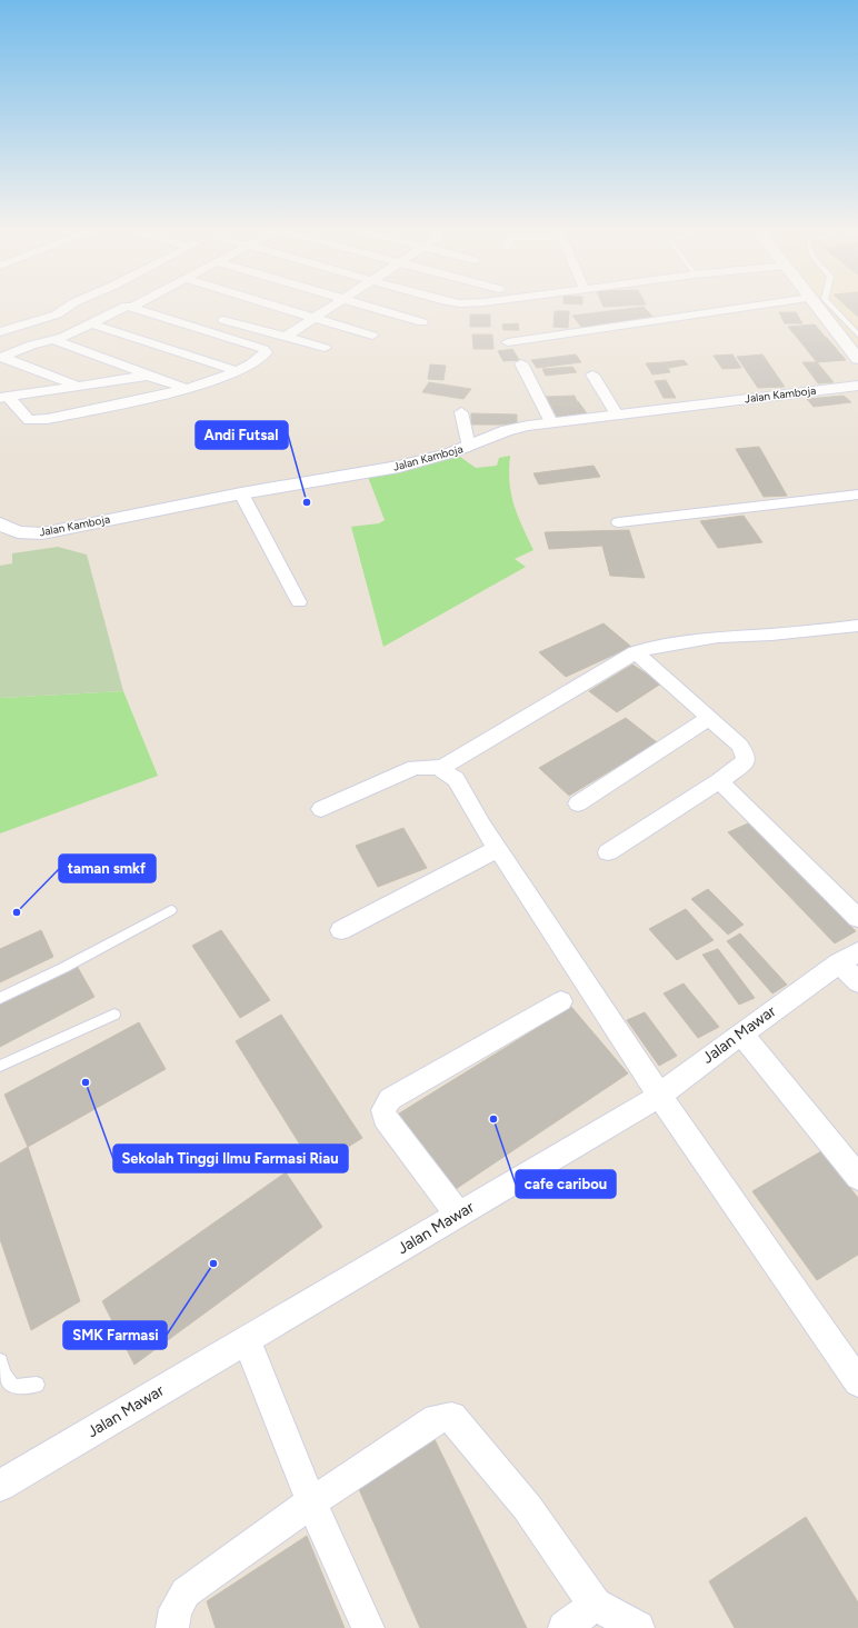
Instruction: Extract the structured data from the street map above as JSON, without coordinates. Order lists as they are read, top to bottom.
{
  "streets": {
    "street": ["Jalan Kamboja", "Jalan Mawar"]
  },
  "places": [
    "Andi Futsal",
    "taman smkf",
    "Sekolah Tinggi Ilmu Farmasi Riau",
    "cafe caribou",
    "SMK Farmasi"
  ]
}
